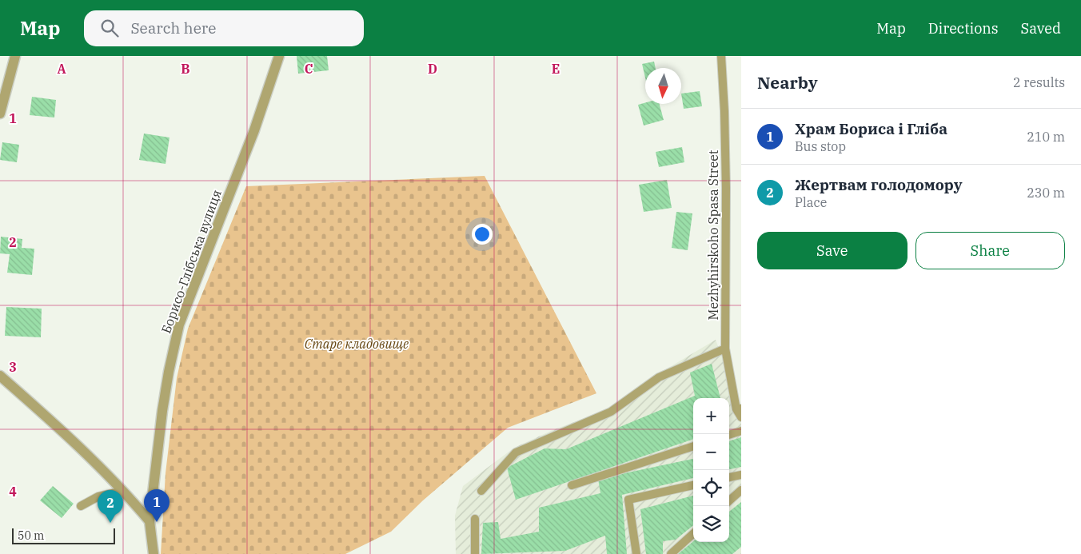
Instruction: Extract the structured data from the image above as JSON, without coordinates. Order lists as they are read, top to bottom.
{
  "streets": {
    "street": ["Борисо-Глібська вулиця"],
    "lane": ["Mezhyhirskoho Spasa Street"]
  },
  "parks": ["Старе кладовище"],
  "scale_bar": "50 m",
  "north": "bottom",
  "page": {
    "header": "Map",
    "search": "Search here",
    "nav": ["Map", "Directions", "Saved"],
    "heading": ["Nearby", "2 results"],
    "list": [
      {
        "mark": "1",
        "name": "Храм Бориса і Гліба",
        "note": "Bus stop",
        "value": "210 m"
      },
      {
        "mark": "2",
        "name": "Жертвам голодомору",
        "note": "Place",
        "value": "230 m"
      }
    ],
    "buttons": ["Save", "Share"],
    "map_buttons": ["+", "−"],
    "pins": ["1", "2"],
    "scale": "50 m"
  },
  "grid": {
    "columns": [
      "A",
      "B",
      "C",
      "D",
      "E"
    ],
    "rows": [
      "1",
      "2",
      "3",
      "4"
    ]
  }
}
